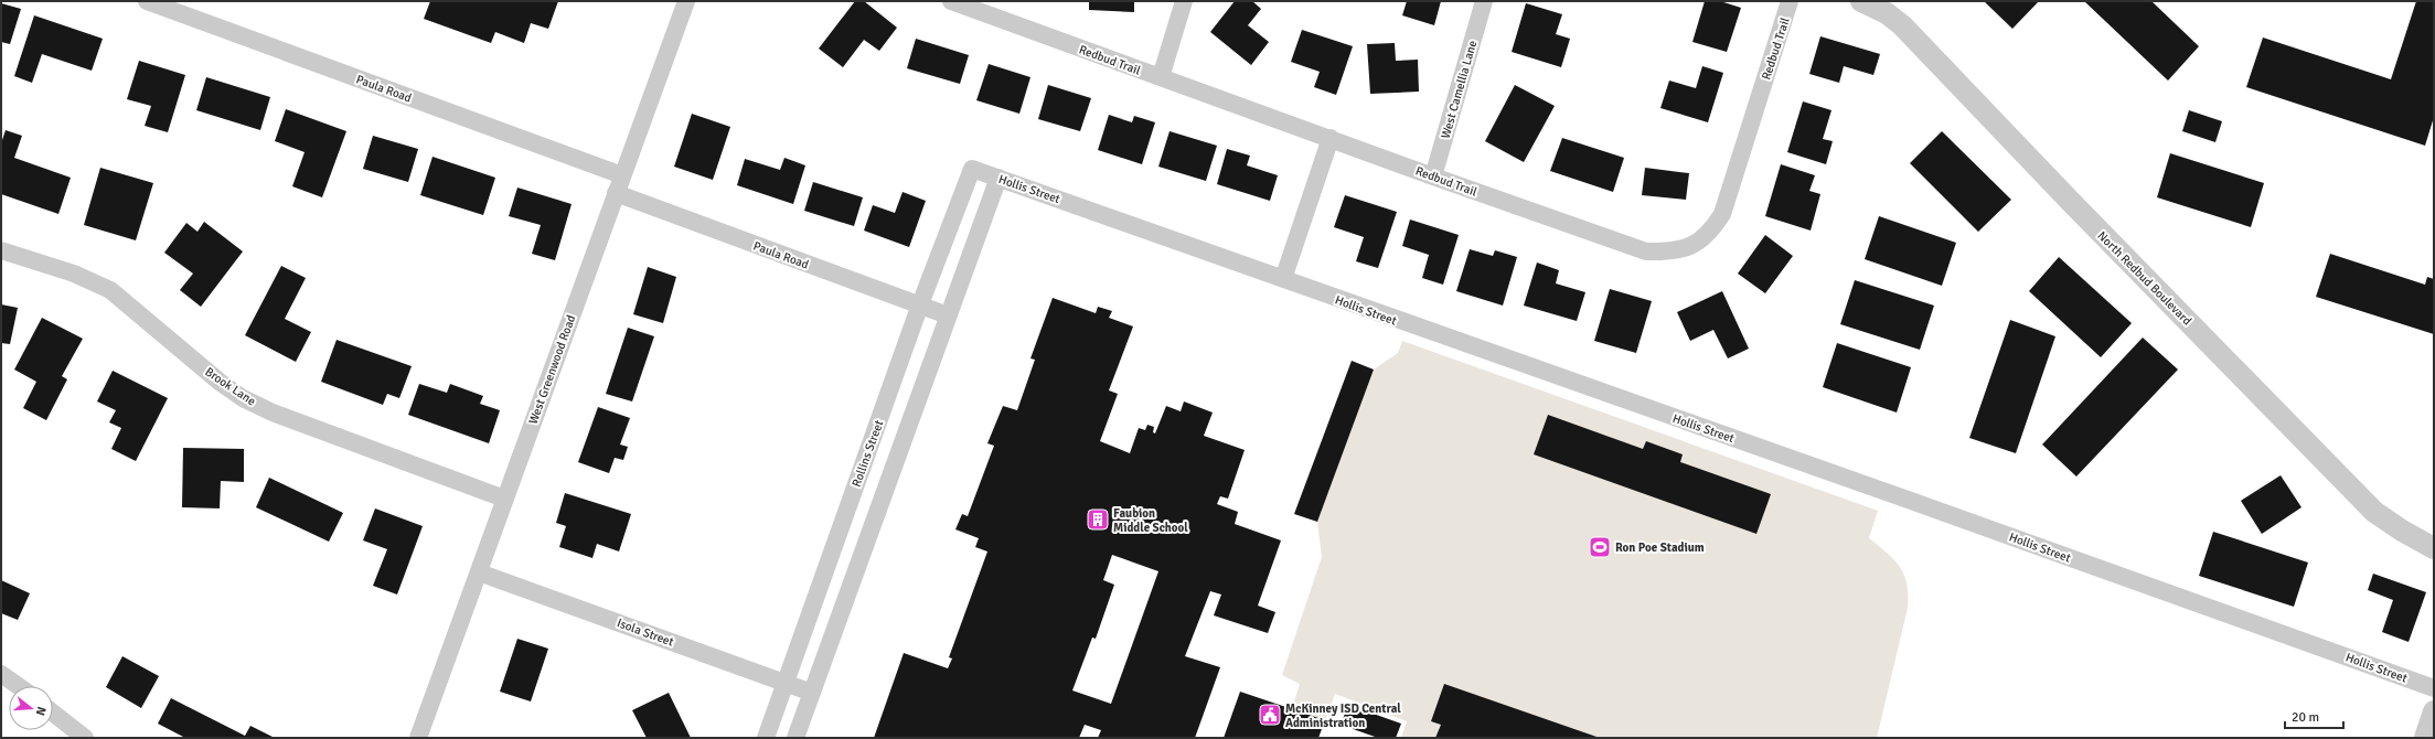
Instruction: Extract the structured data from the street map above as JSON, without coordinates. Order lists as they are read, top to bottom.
{
  "streets": {
    "street": [
      "Redbud Trail",
      "Paula Road",
      "West Camellia Lane",
      "Hollis Street",
      "North Redbud Boulevard",
      "West Greenwood Road",
      "Brook Lane",
      "Rollins Street",
      "Isola Street"
    ]
  },
  "crossings": [
    ["Redbud Trail", "West Camellia Lane"],
    ["Paula Road", "West Greenwood Road"],
    ["Paula Road", "Rollins Street"],
    ["Hollis Street", "Rollins Street"],
    ["West Greenwood Road", "Brook Lane"],
    ["West Greenwood Road", "Isola Street"],
    ["Rollins Street", "Isola Street"]
  ],
  "places": {
    "building": ["Faubion Middle School"],
    "sports": ["Ron Poe Stadium"],
    "public building": ["McKinney ISD Central Administration"]
  },
  "scale_bar": "20 m",
  "north": "right"
}
